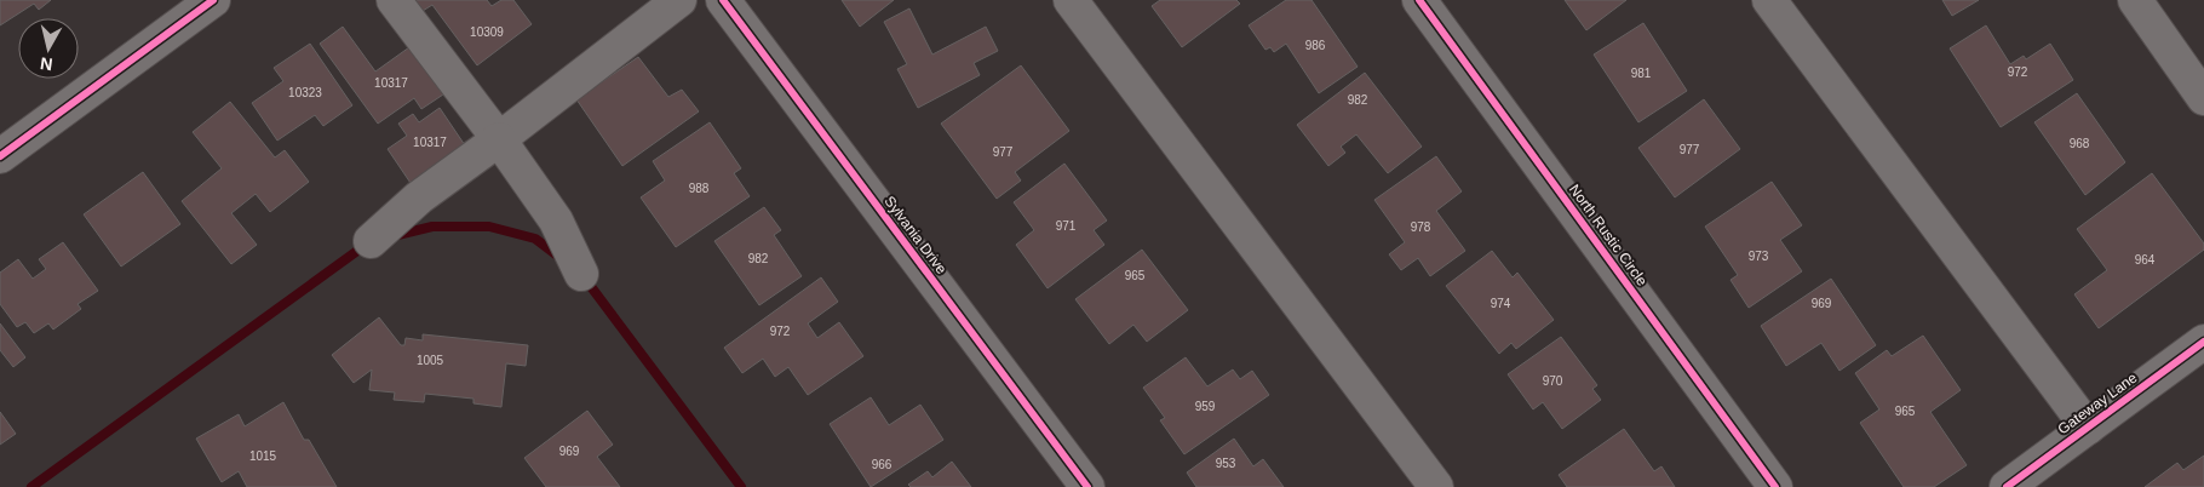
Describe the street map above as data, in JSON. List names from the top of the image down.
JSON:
{
  "streets": {
    "street": ["Sylvania Drive", "North Rustic Circle", "Gateway Lane"]
  },
  "house_numbers": [
    "10309",
    "986",
    "972",
    "981",
    "10317",
    "10323",
    "982",
    "10317",
    "968",
    "977",
    "977",
    "988",
    "971",
    "978",
    "973",
    "982",
    "964",
    "965",
    "974",
    "969",
    "972",
    "1005",
    "970",
    "959",
    "965",
    "969",
    "1015",
    "953",
    "966"
  ],
  "north": "bottom"
}
